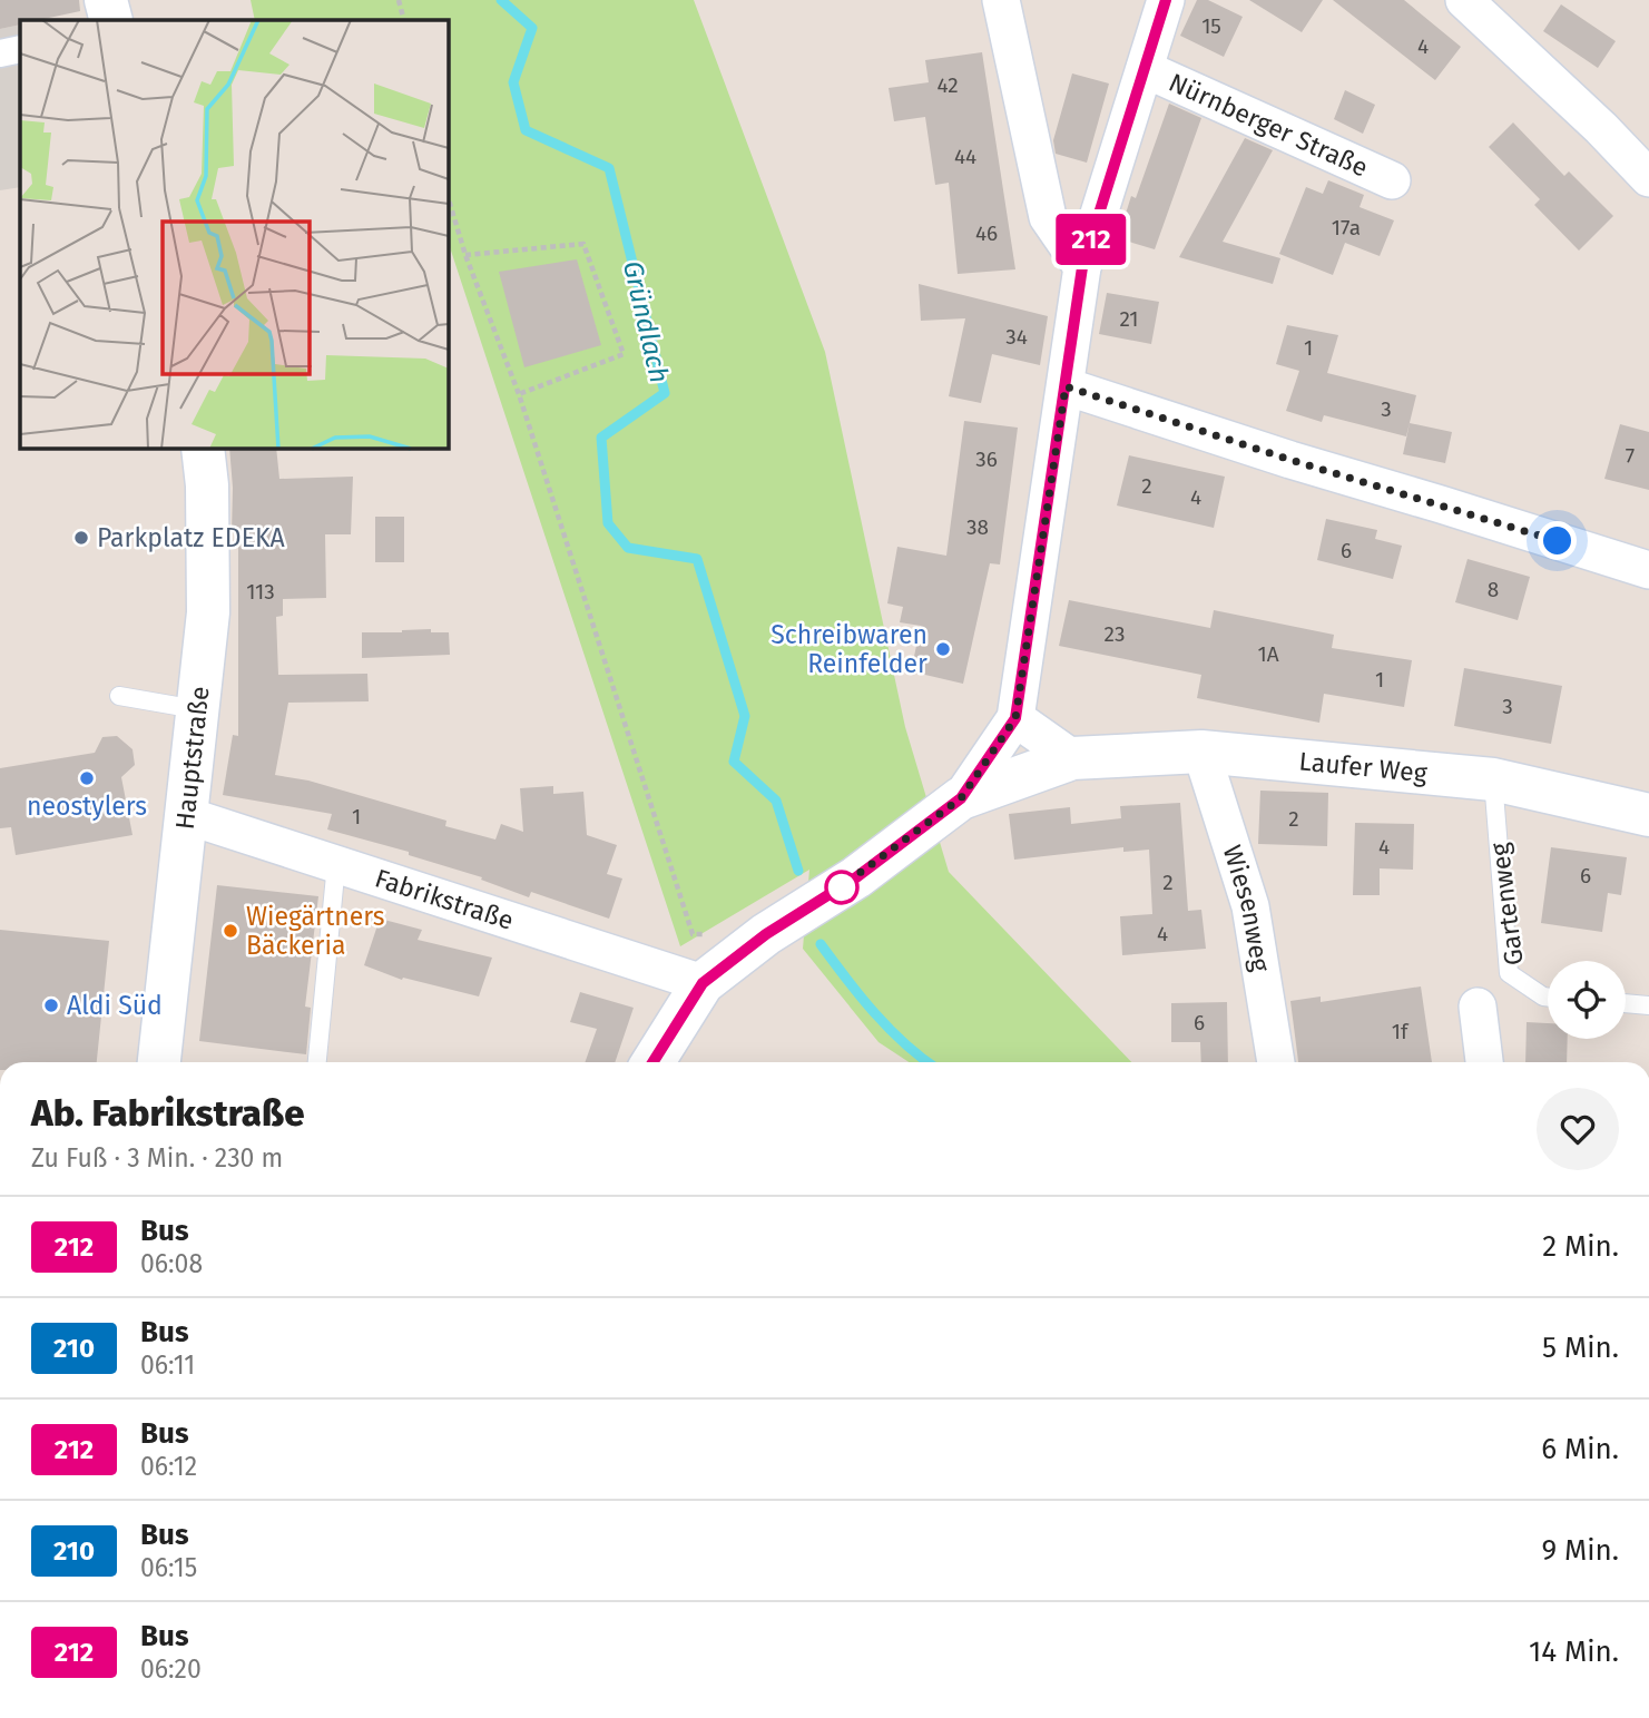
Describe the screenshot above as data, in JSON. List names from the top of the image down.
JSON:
{
  "streets": {
    "street": [
      "Nürnberger Straße",
      "Hauptstraße",
      "Laufer Weg",
      "Fabrikstraße",
      "Wiesenweg"
    ],
    "lane": ["Gartenweg"]
  },
  "crossings": [
    ["Nürnberger Straße", "Laufer Weg"],
    ["Nürnberger Straße", "Fabrikstraße"],
    ["Hauptstraße", "Fabrikstraße"],
    ["Laufer Weg", "Gartenweg"],
    ["Laufer Weg", "Wiesenweg"]
  ],
  "water": ["Gründlach"],
  "places": [
    "Parkplatz EDEKA",
    "Schreibwaren Reinfelder",
    "neostylers",
    "Wiegärtners Bäckeria",
    "Aldi Süd"
  ],
  "lines": ["bus line 212"],
  "house_numbers": [
    "15",
    "4",
    "42",
    "44",
    "17a",
    "46",
    "21",
    "34",
    "1",
    "3",
    "7",
    "36",
    "2",
    "4",
    "38",
    "6",
    "8",
    "113",
    "23",
    "1A",
    "1",
    "3",
    "1",
    "2",
    "4",
    "6",
    "2",
    "4",
    "6",
    "1f"
  ],
  "page": {
    "on_map": "212",
    "heading": ["Ab. Fabrikstraße", "Zu Fuß · 3 Min. · 230 m"],
    "list": [
      {
        "mark": "212",
        "name": "Bus",
        "note": "06:08",
        "value": "2 Min."
      },
      {
        "mark": "210",
        "name": "Bus",
        "note": "06:11",
        "value": "5 Min."
      },
      {
        "mark": "212",
        "name": "Bus",
        "note": "06:12",
        "value": "6 Min."
      },
      {
        "mark": "210",
        "name": "Bus",
        "note": "06:15",
        "value": "9 Min."
      },
      {
        "mark": "212",
        "name": "Bus",
        "note": "06:20",
        "value": "14 Min."
      }
    ]
  }
}
